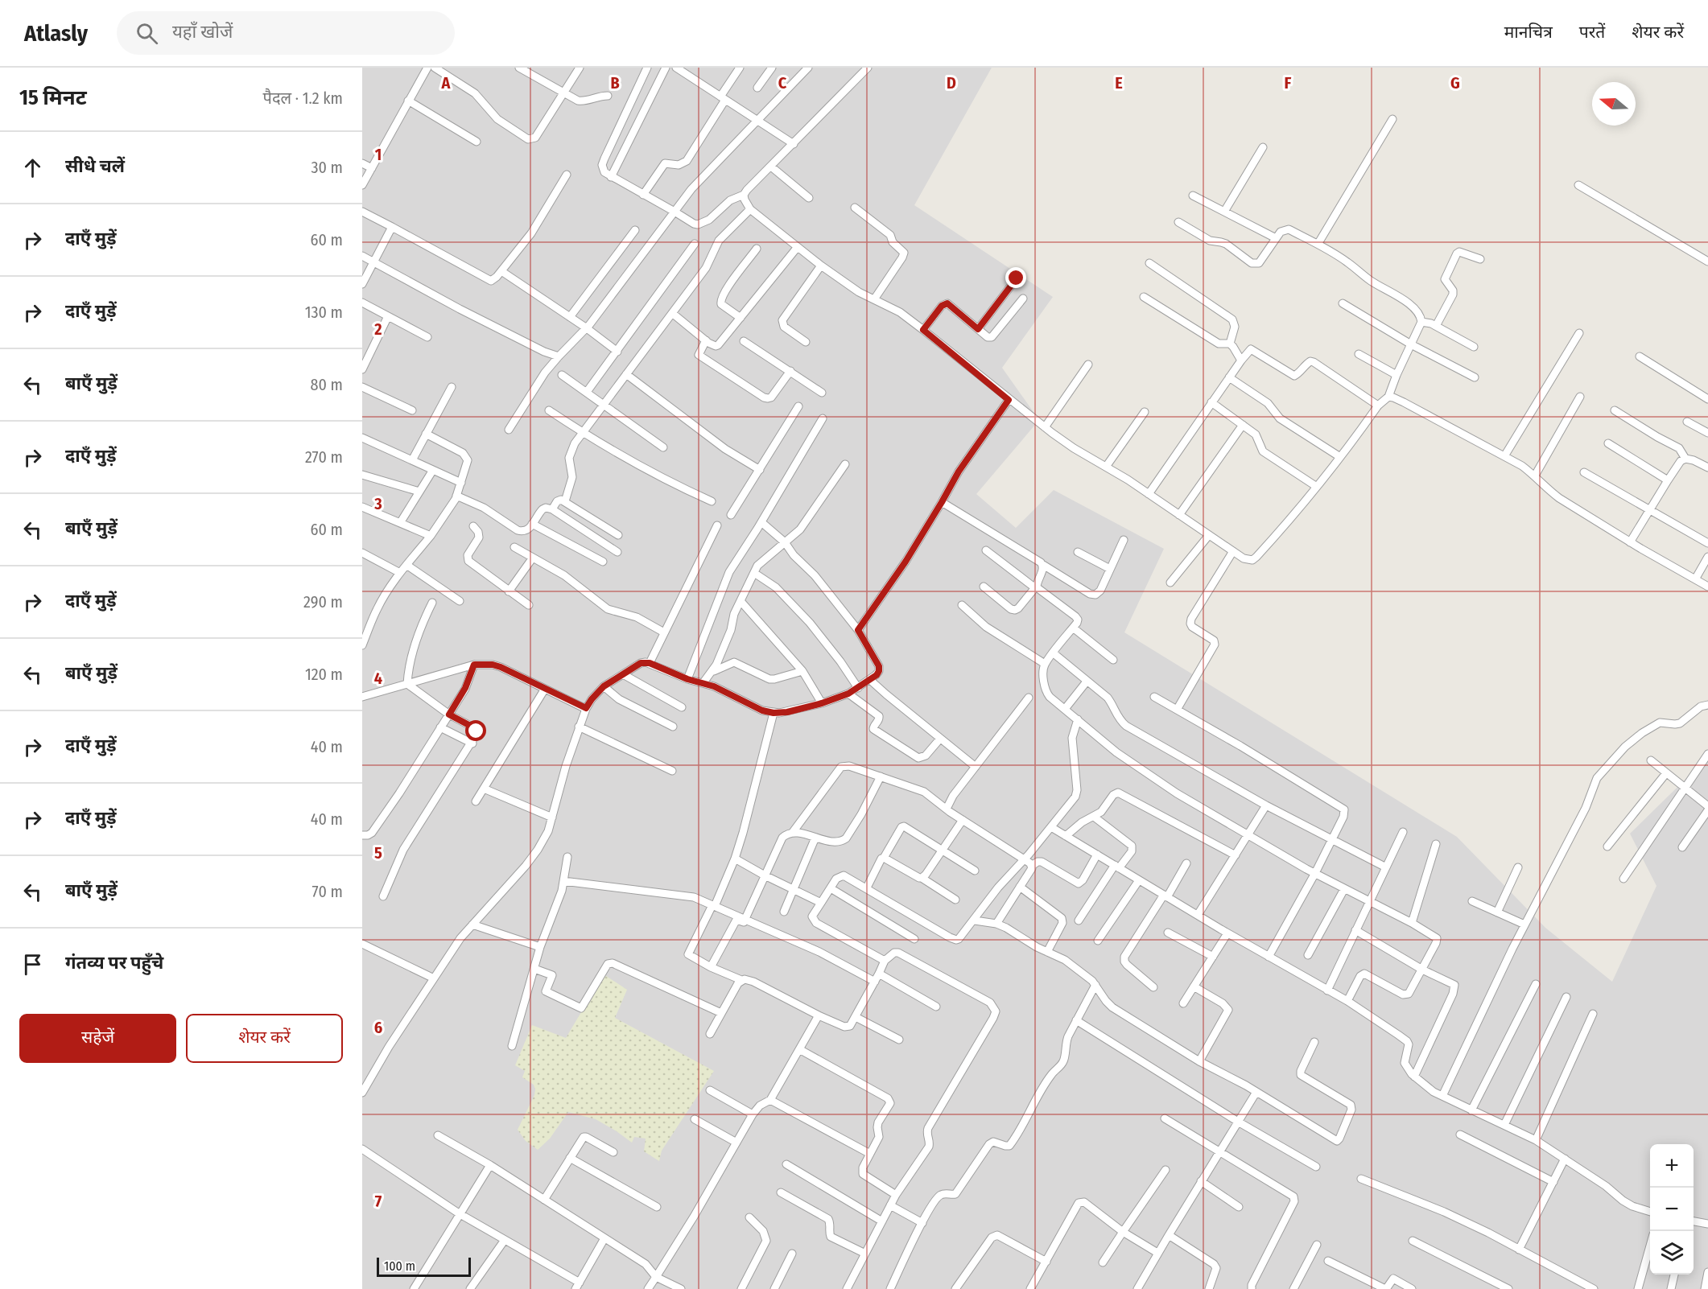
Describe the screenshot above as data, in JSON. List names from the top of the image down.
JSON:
{
  "scale_bar": "100 m",
  "north": "left",
  "page": {
    "header": "Atlasly",
    "search": "यहाँ खोजें",
    "nav": ["मानचित्र", "परतें", "शेयर करें"],
    "heading": ["15 मिनट", "पैदल · 1.2 km"],
    "list": [
      ["सीधे चलें", "30 m"],
      ["दाएँ मुड़ें", "60 m"],
      ["दाएँ मुड़ें", "130 m"],
      ["बाएँ मुड़ें", "80 m"],
      ["दाएँ मुड़ें", "270 m"],
      ["बाएँ मुड़ें", "60 m"],
      ["दाएँ मुड़ें", "290 m"],
      ["बाएँ मुड़ें", "120 m"],
      ["दाएँ मुड़ें", "40 m"],
      ["दाएँ मुड़ें", "40 m"],
      ["बाएँ मुड़ें", "70 m"],
      "गंतव्य पर पहुँचे"
    ],
    "buttons": ["सहेजें", "शेयर करें"],
    "map_buttons": ["+", "−"],
    "scale": "100 m"
  },
  "grid": {
    "columns": [
      "A",
      "B",
      "C",
      "D",
      "E",
      "F",
      "G"
    ],
    "rows": [
      "1",
      "2",
      "3",
      "4",
      "5",
      "6",
      "7"
    ]
  }
}
